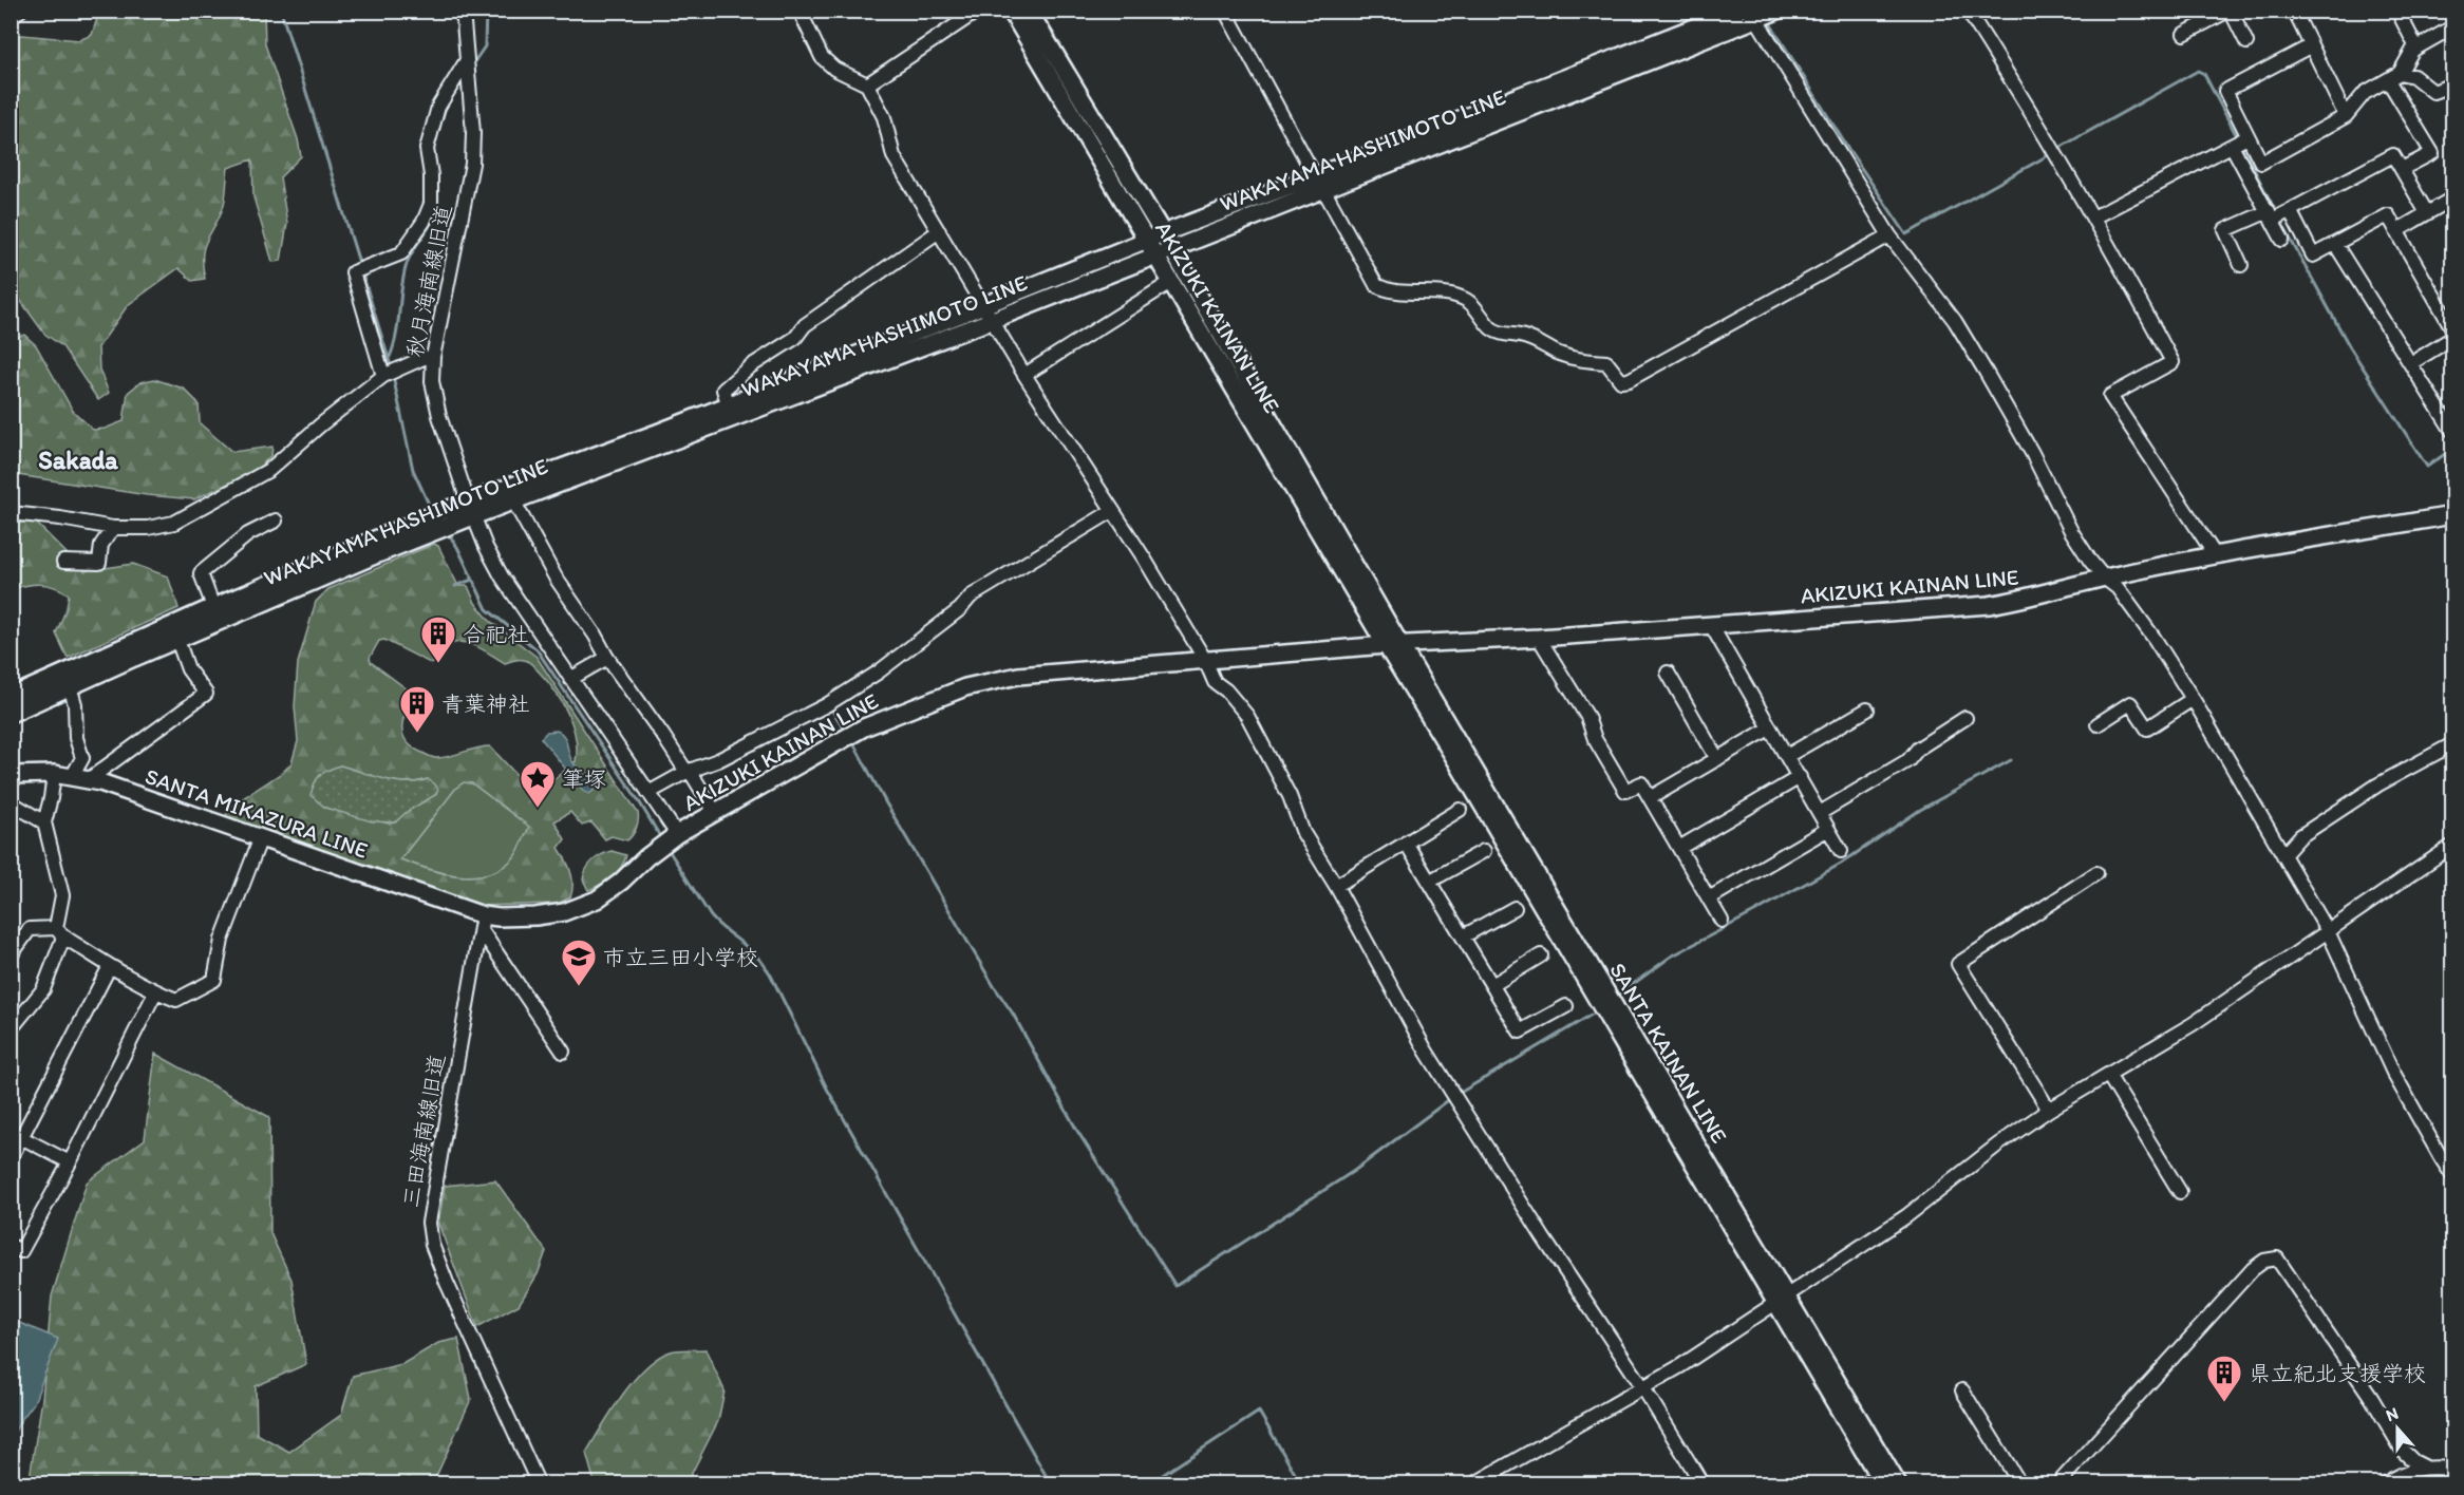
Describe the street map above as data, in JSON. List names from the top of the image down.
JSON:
{
  "streets": {
    "main road": [
      "WAKAYAMA HASHIMOTO LINE",
      "AKIZUKI KAINAN LINE",
      "SANTA MIKAZURA LINE",
      "SANTA KAINAN LINE"
    ],
    "street": ["秋月海南線旧道", "三田海南線旧道"]
  },
  "crossings": [
    ["WAKAYAMA HASHIMOTO LINE", "秋月海南線旧道"],
    ["WAKAYAMA HASHIMOTO LINE", "AKIZUKI KAINAN LINE"],
    ["秋月海南線旧道", "AKIZUKI KAINAN LINE"],
    ["AKIZUKI KAINAN LINE", "SANTA MIKAZURA LINE"],
    ["AKIZUKI KAINAN LINE", "SANTA KAINAN LINE"],
    ["AKIZUKI KAINAN LINE", "三田海南線旧道"],
    ["SANTA MIKAZURA LINE", "三田海南線旧道"]
  ],
  "districts": ["Sakada"],
  "places": {
    "building": ["合祀社", "青葉神社", "県立紀北支援学校"],
    "place": ["筆塚"],
    "school or university": ["市立三田小学校"]
  },
  "north": "top"
}
